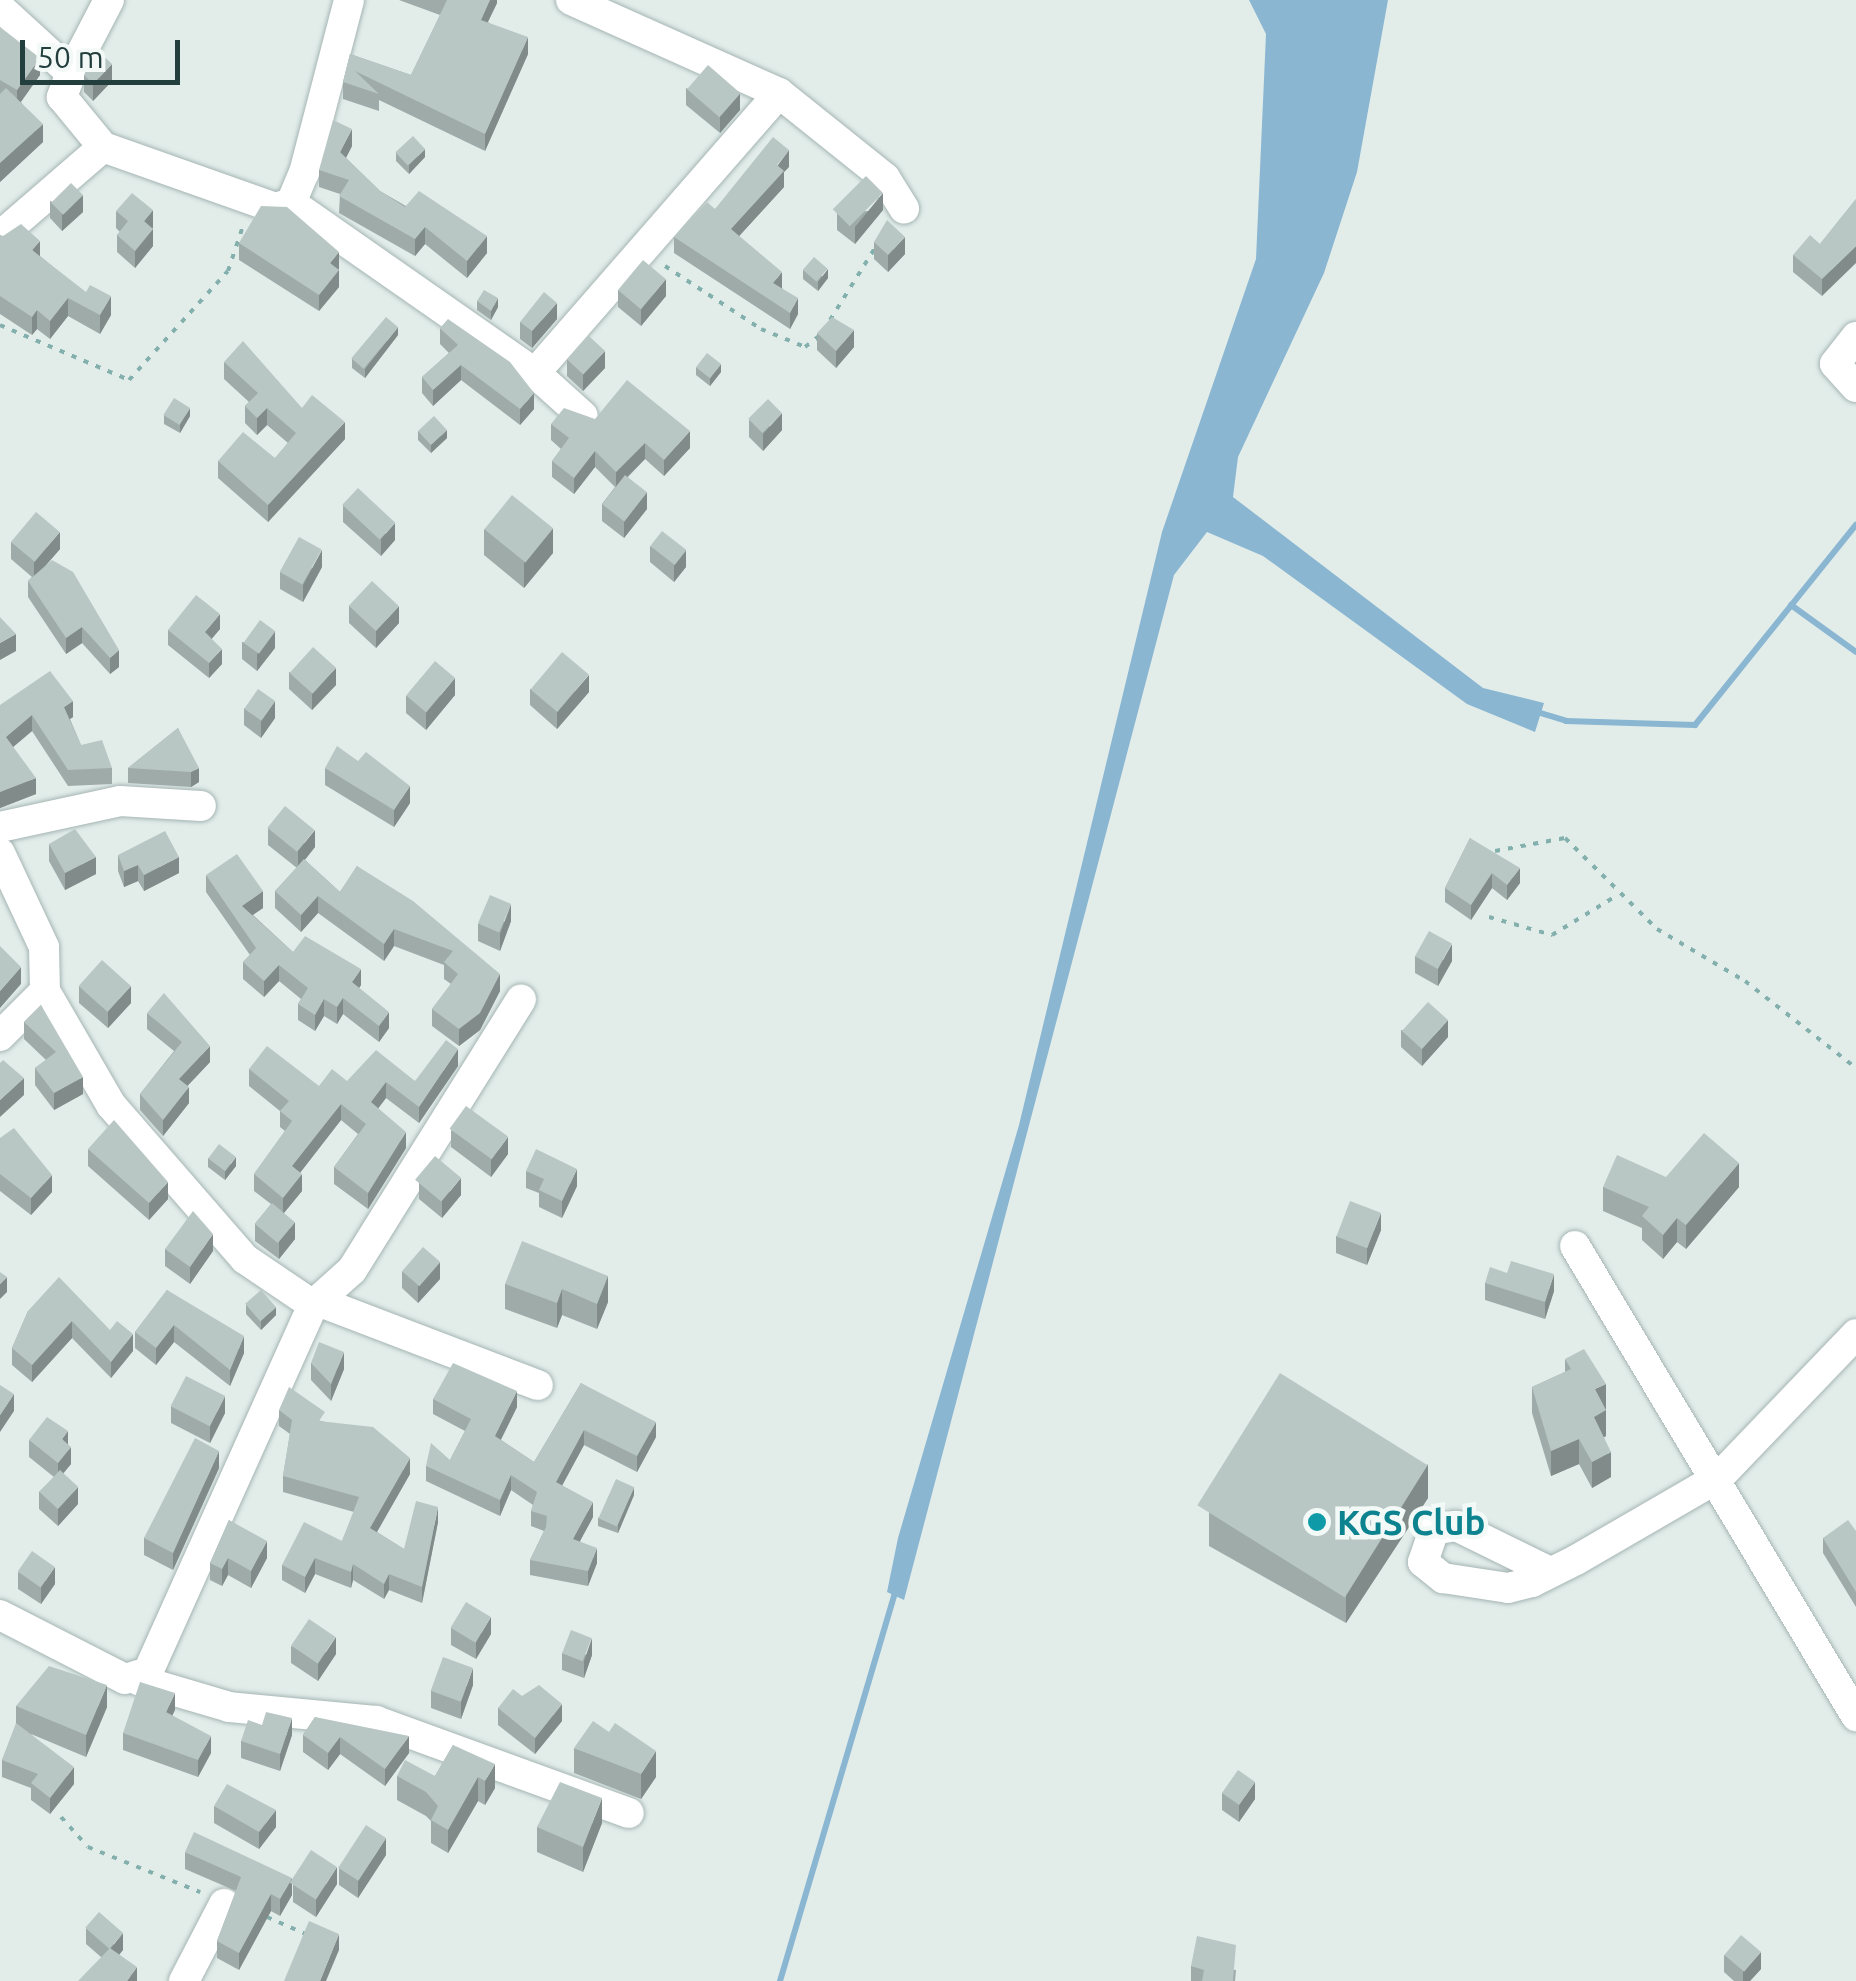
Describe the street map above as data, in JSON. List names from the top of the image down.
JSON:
{
  "places": ["KGS Club"],
  "scale_bar": "50 m"
}
